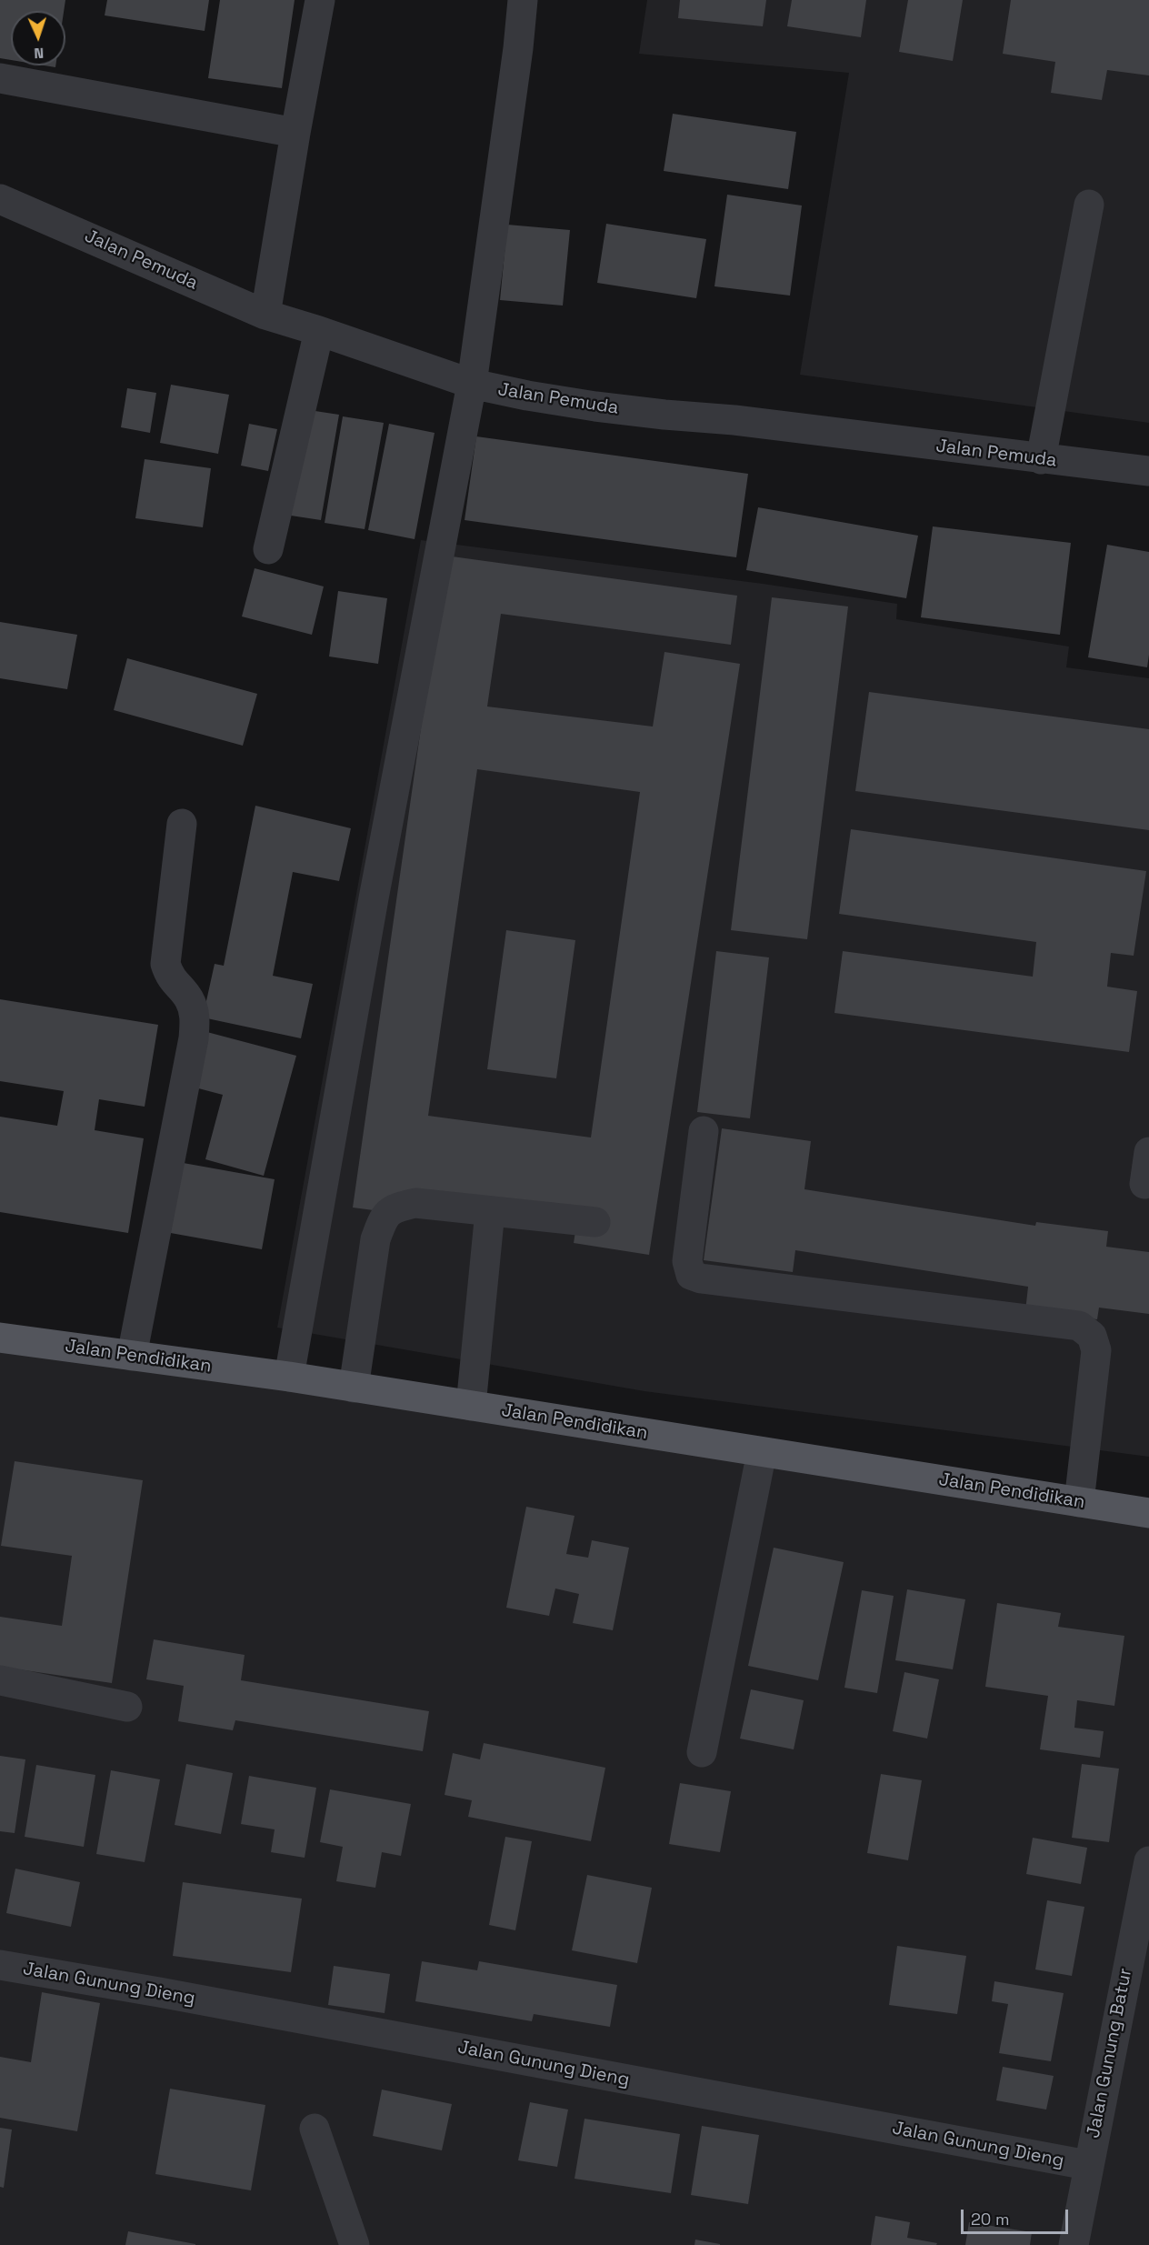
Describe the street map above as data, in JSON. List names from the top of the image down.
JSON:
{
  "streets": {
    "main road": ["Jalan Pendidikan"],
    "street": ["Jalan Pemuda", "Jalan Gunung Dieng", "Jalan Gunung Batur"]
  },
  "crossings": [
    ["Jalan Gunung Dieng", "Jalan Gunung Batur"]
  ],
  "scale_bar": "20 m",
  "north": "bottom"
}
